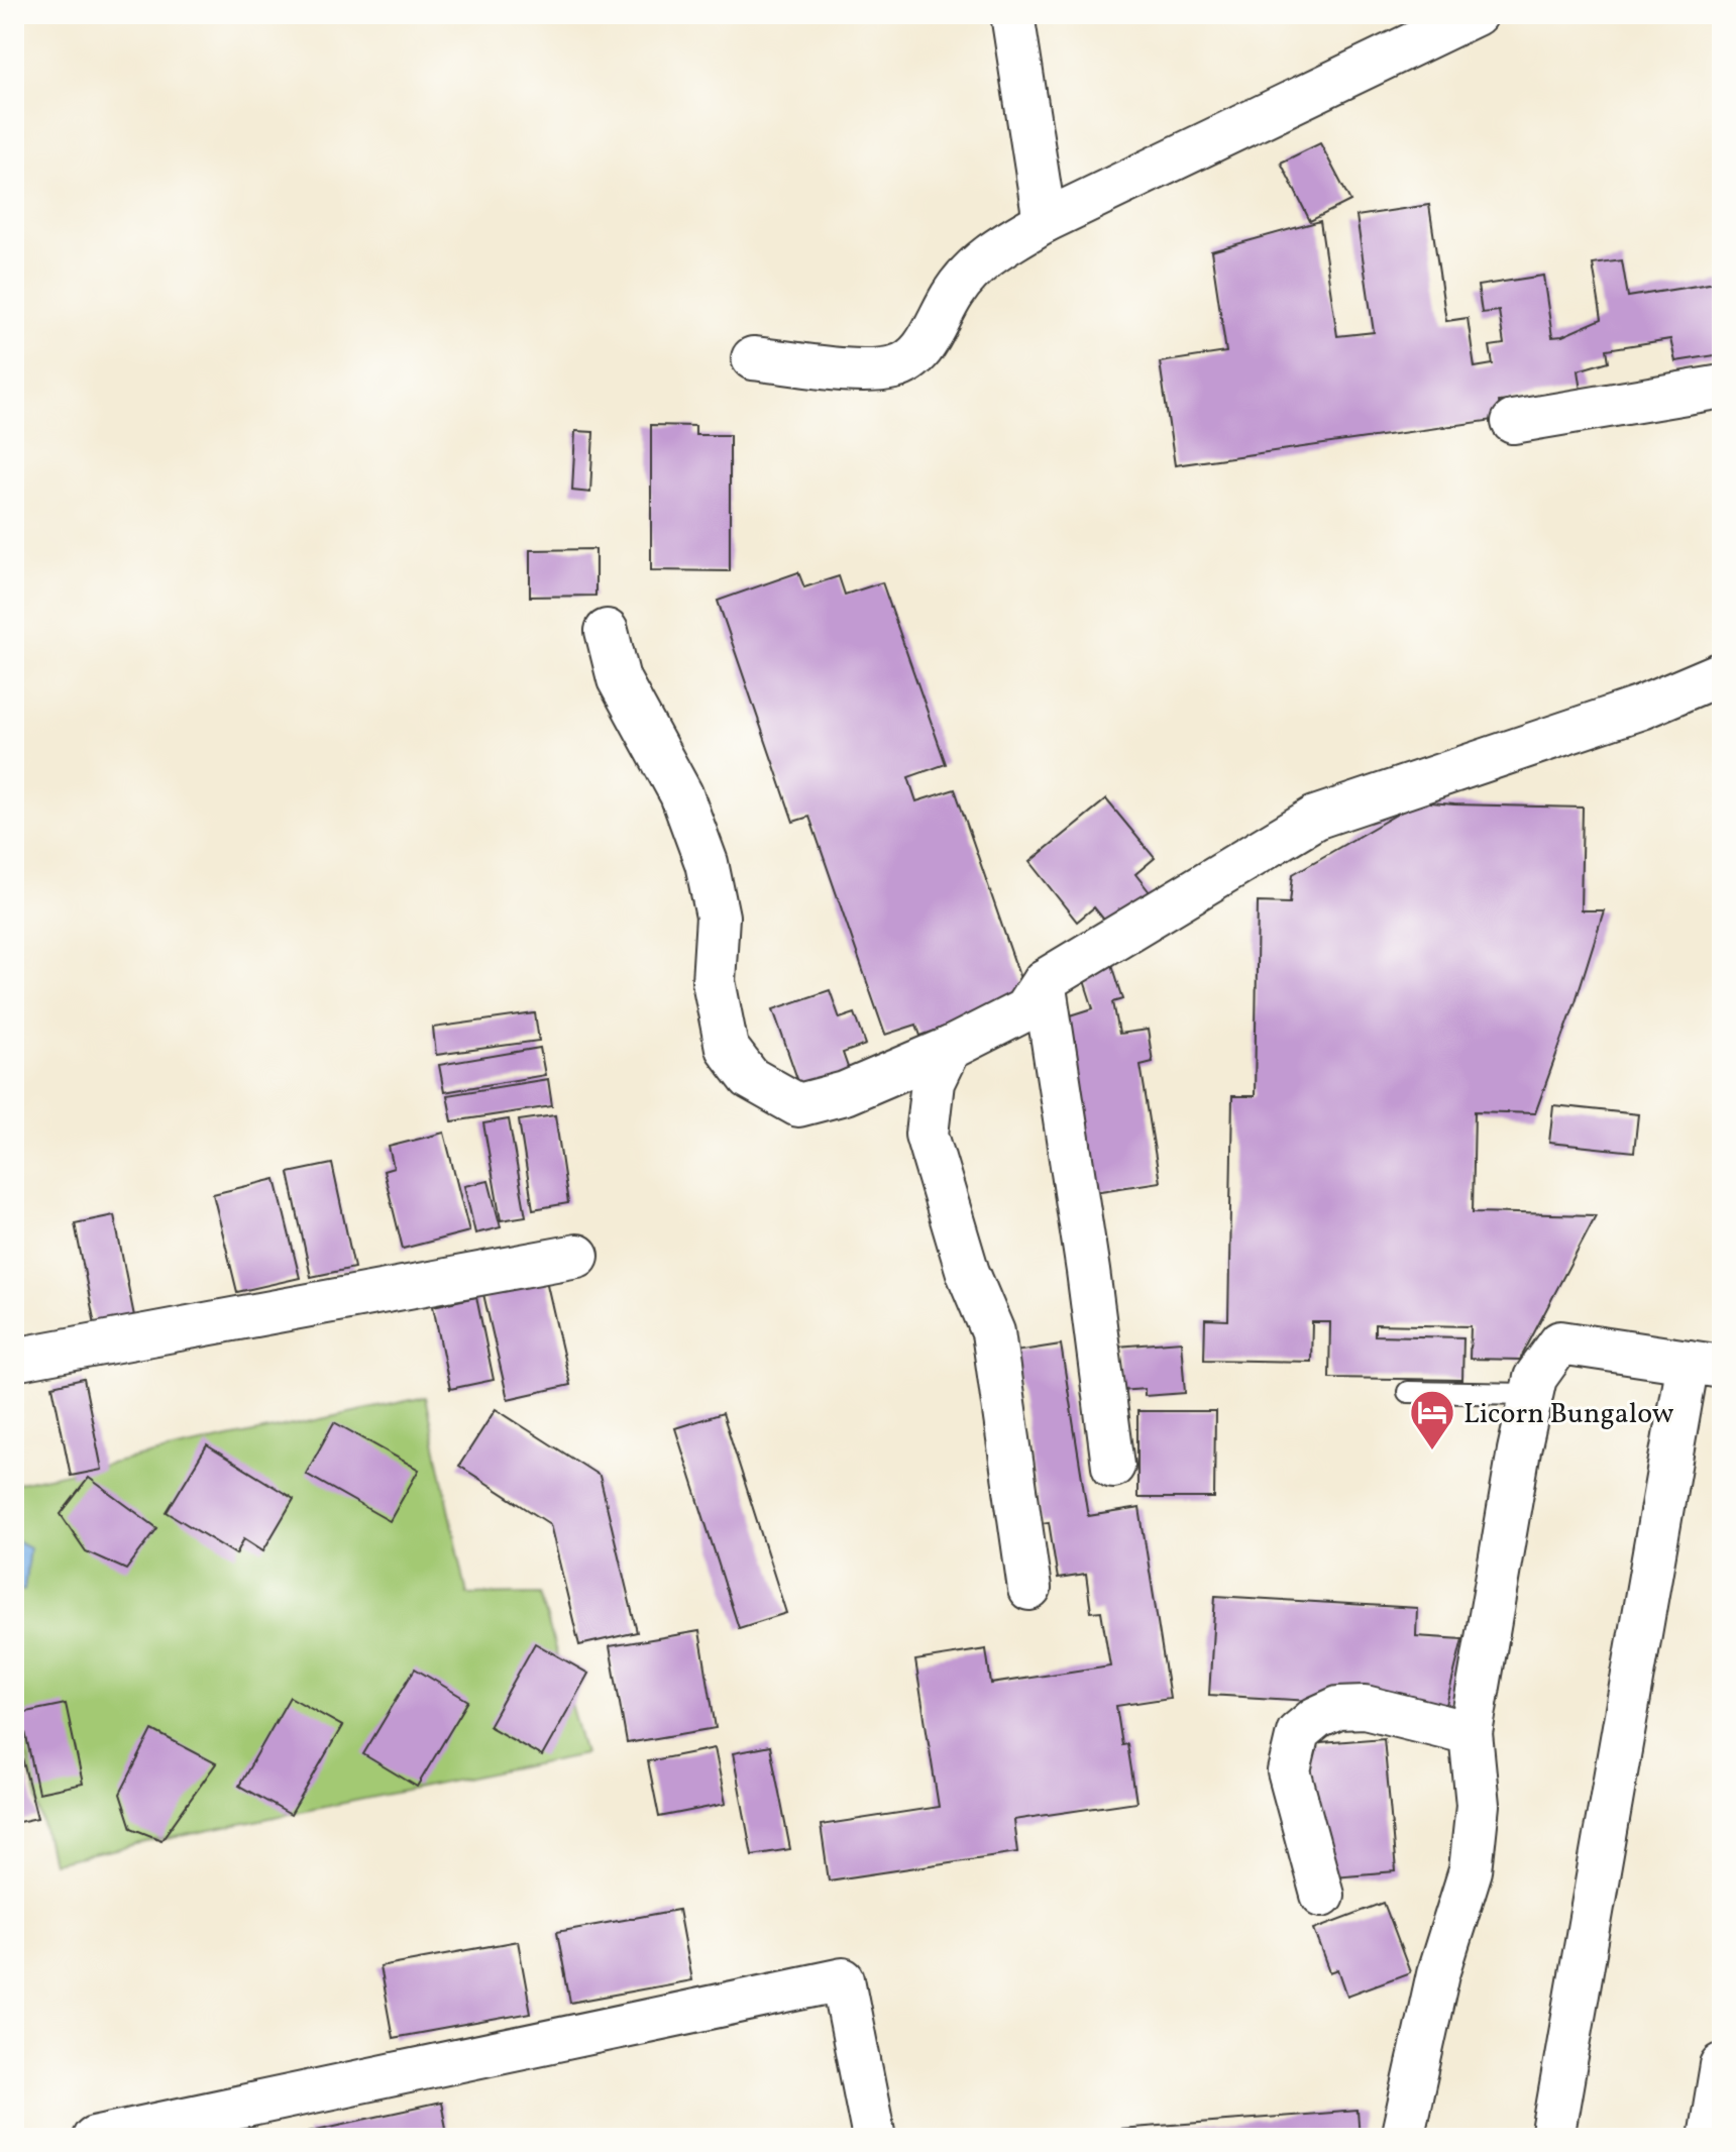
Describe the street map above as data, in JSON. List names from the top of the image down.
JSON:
{
  "places": {
    "hotel": ["Licorn Bungalow"]
  }
}
